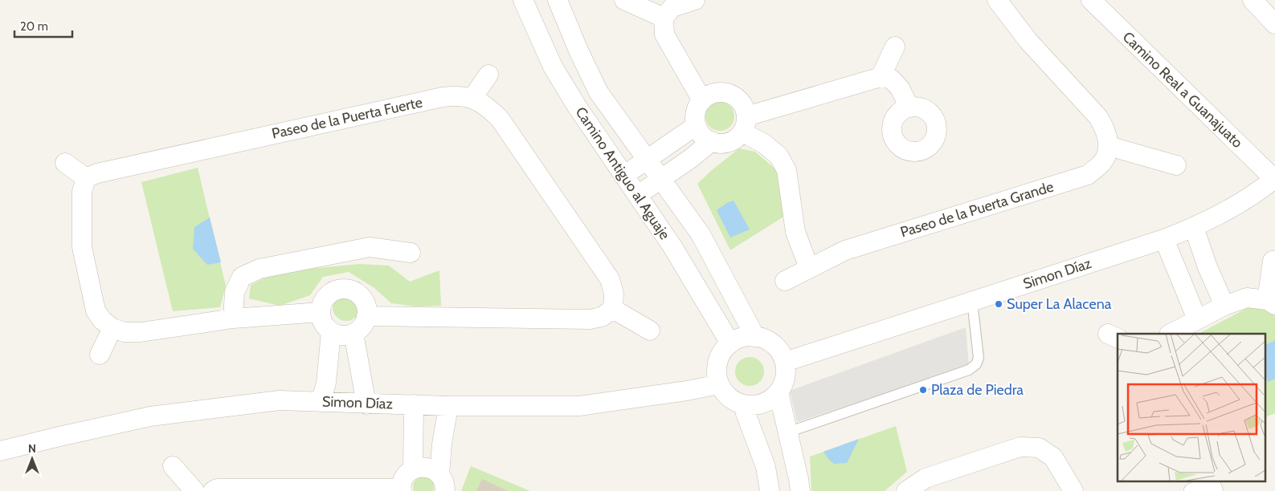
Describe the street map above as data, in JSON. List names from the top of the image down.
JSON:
{
  "streets": {
    "street": [
      "Camino Real a Guanajuato",
      "Paseo de la Puerta Fuerte",
      "Camino Antiguo al Aguaje",
      "Paseo de la Puerta Grande",
      "Simon Díaz"
    ]
  },
  "crossings": [
    ["Camino Real a Guanajuato", "Simon Díaz"],
    ["Camino Antiguo al Aguaje", "Simon Díaz"]
  ],
  "places": ["Super La Alacena", "Plaza de Piedra"],
  "scale_bar": "20 m",
  "north": "top"
}
